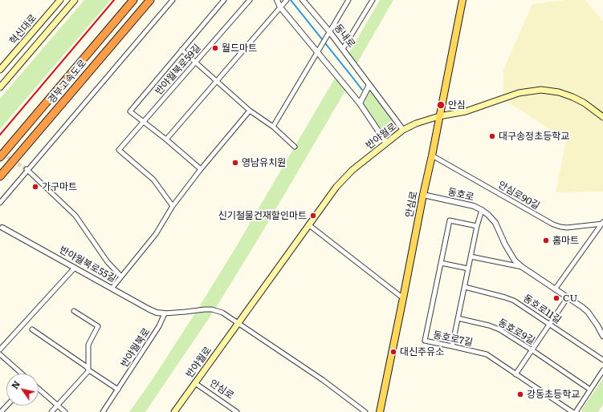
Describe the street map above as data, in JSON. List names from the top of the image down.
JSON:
{
  "streets": {
    "highway": ["경부고속도로"],
    "main road": ["혁신대로", "반야월로", "안심로"],
    "street": [
      "동내로",
      "반야월북로59길",
      "동호로",
      "안심로90길",
      "반야월북로55길",
      "동호로11길",
      "동호로9길",
      "동호로7길",
      "반야월북로"
    ]
  },
  "crossings": [
    ["동내로", "반야월로"],
    ["반야월로", "안심로"],
    ["동호로", "안심로"],
    ["안심로90길", "안심로"],
    ["반야월북로55길", "반야월북로"]
  ],
  "places": [
    "월드마트",
    "안심",
    "대구송정초등학교",
    "영남유치원",
    "가구마트",
    "신기철물건재할인마트",
    "홈마트",
    "CU",
    "대신주유소",
    "강동초등학교"
  ],
  "north": "top left"
}
